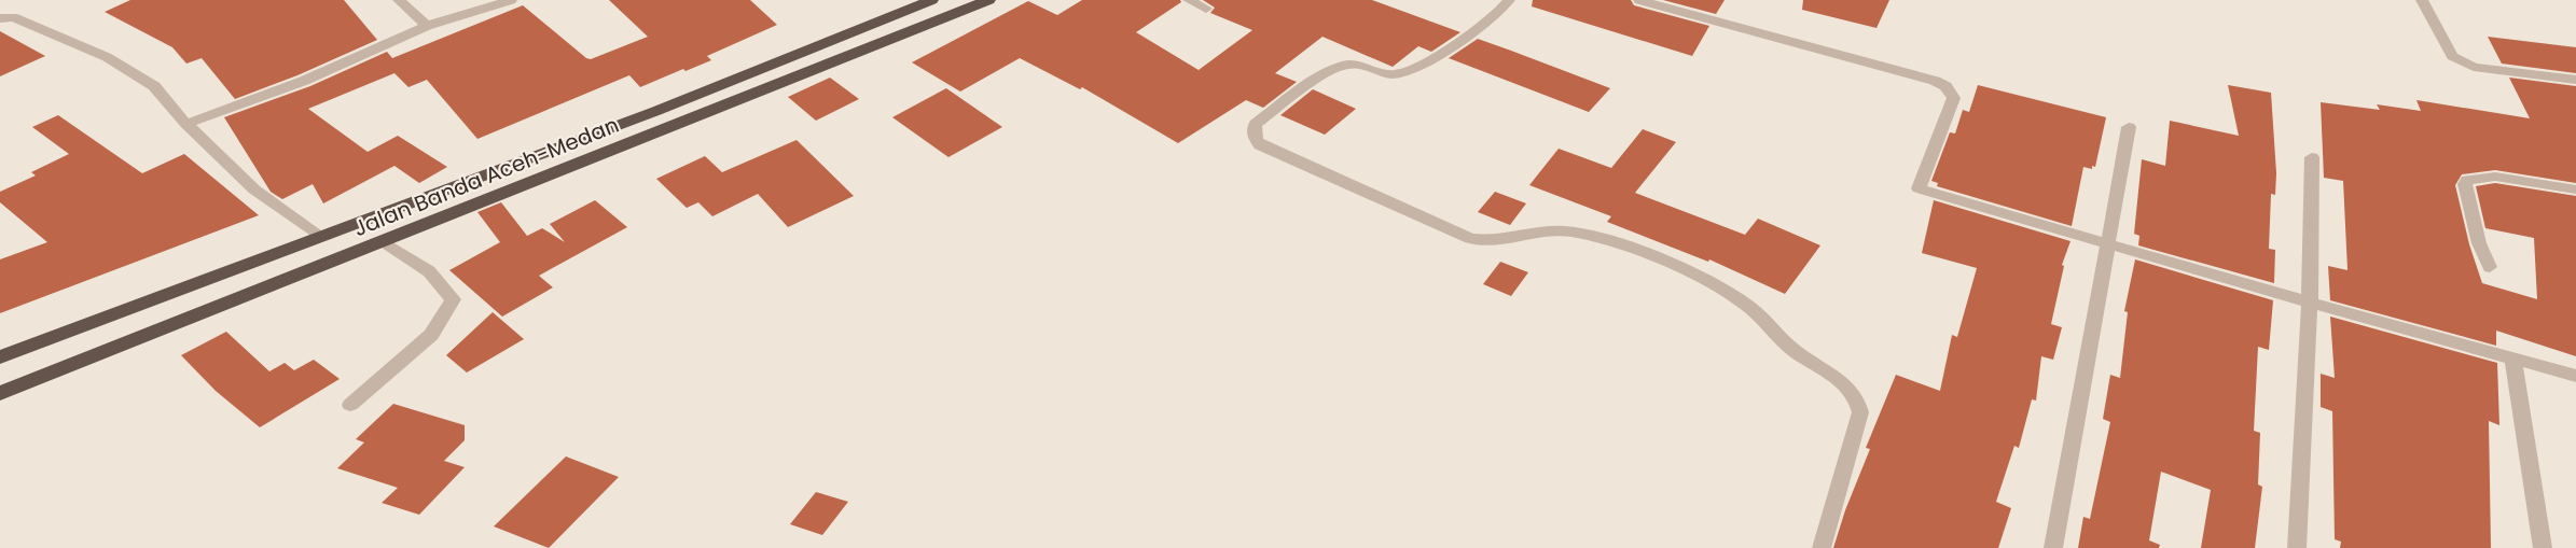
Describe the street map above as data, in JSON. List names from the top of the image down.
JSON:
{
  "streets": {
    "highway": ["Jalan Banda Aceh-Medan"]
  }
}
